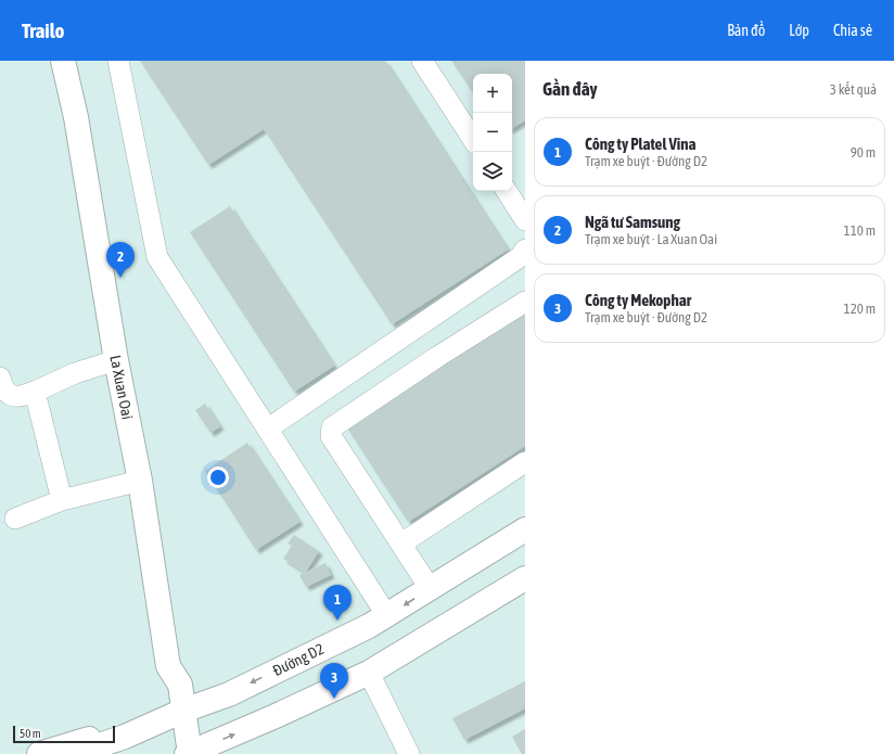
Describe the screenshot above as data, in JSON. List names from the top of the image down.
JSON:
{
  "streets": {
    "main road": ["La Xuan Oai", "Đường D2"]
  },
  "crossings": [
    ["La Xuan Oai", "Đường D2"]
  ],
  "scale_bar": "50 m",
  "page": {
    "header": "Trailo",
    "nav": ["Bản đồ", "Lớp", "Chia sẻ"],
    "heading": ["Gần đây", "3 kết quả"],
    "map_buttons": ["+", "−"],
    "list": [
      {
        "mark": "1",
        "name": "Công ty Platel Vina",
        "note": "Trạm xe buýt · Đường D2",
        "value": "90 m"
      },
      {
        "mark": "2",
        "name": "Ngã tư Samsung",
        "note": "Trạm xe buýt · La Xuan Oai",
        "value": "110 m"
      },
      {
        "mark": "3",
        "name": "Công ty Mekophar",
        "note": "Trạm xe buýt · Đường D2",
        "value": "120 m"
      }
    ],
    "pins": ["2", "1", "3"],
    "scale": "50 m"
  }
}
